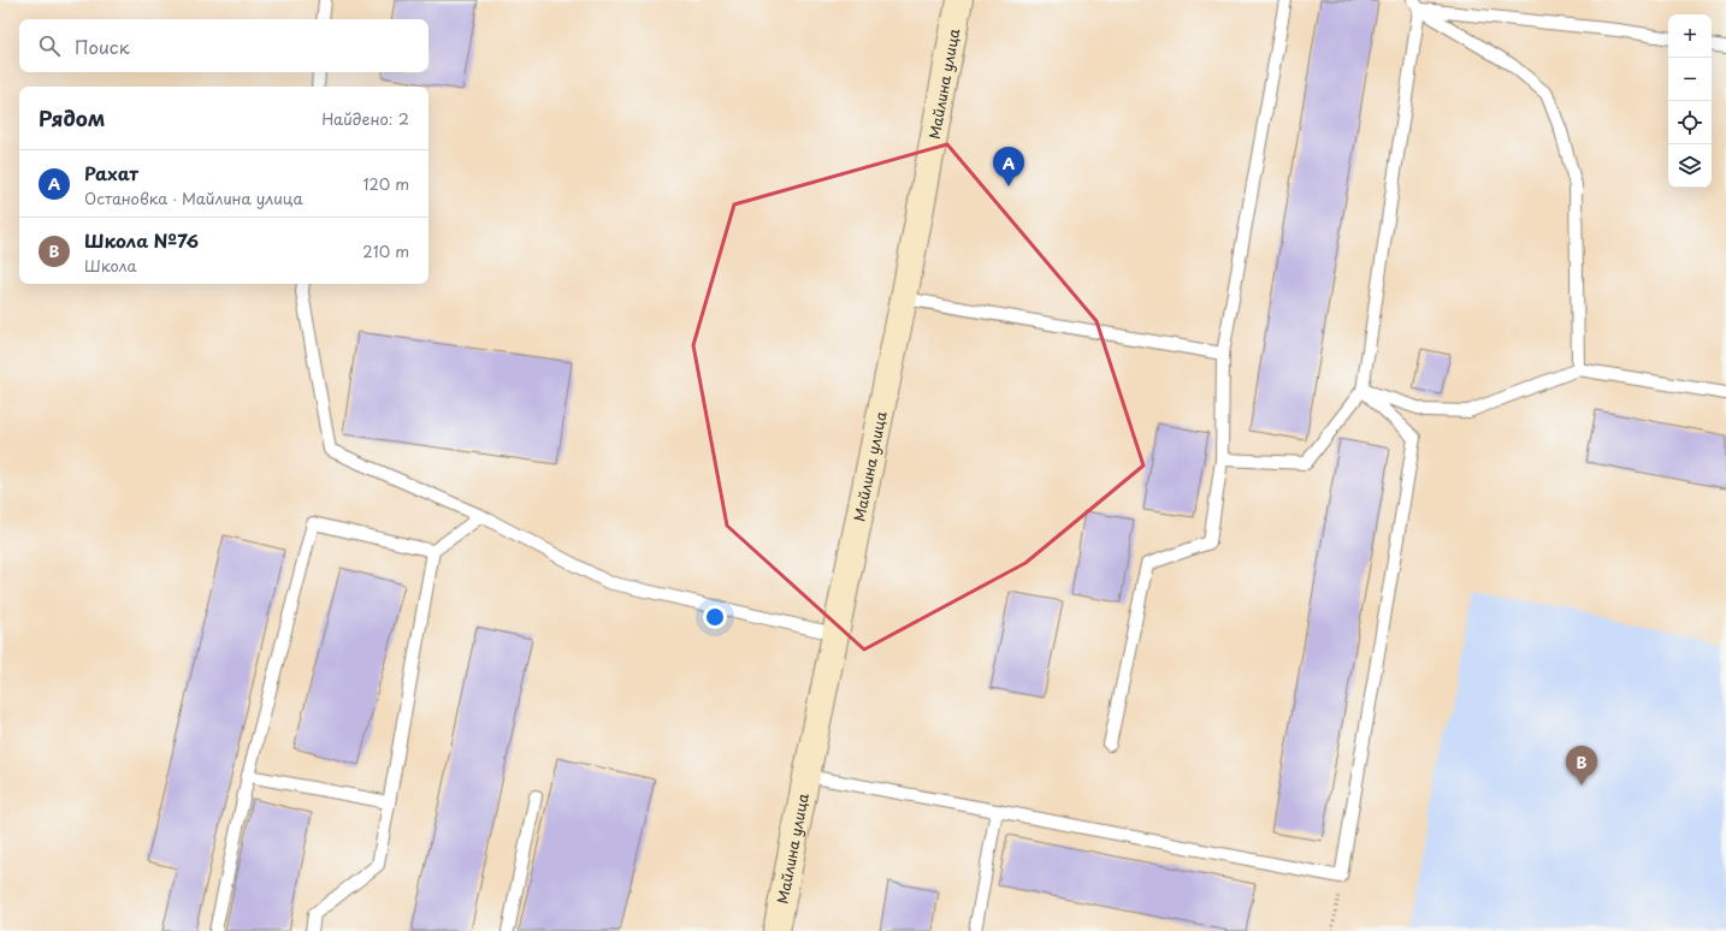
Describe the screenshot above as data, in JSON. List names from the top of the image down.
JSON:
{
  "streets": {
    "main road": ["Майлина улица"]
  },
  "page": {
    "map_buttons": ["+", "−"],
    "search": "Поиск",
    "heading": ["Рядом", "Найдено: 2"],
    "pins": ["A", "B"],
    "list": [
      {
        "mark": "A",
        "name": "Рахат",
        "note": "Остановка · Майлина улица",
        "value": "120 m"
      },
      {
        "mark": "B",
        "name": "Школа №76",
        "note": "Школа",
        "value": "210 m"
      }
    ]
  }
}
